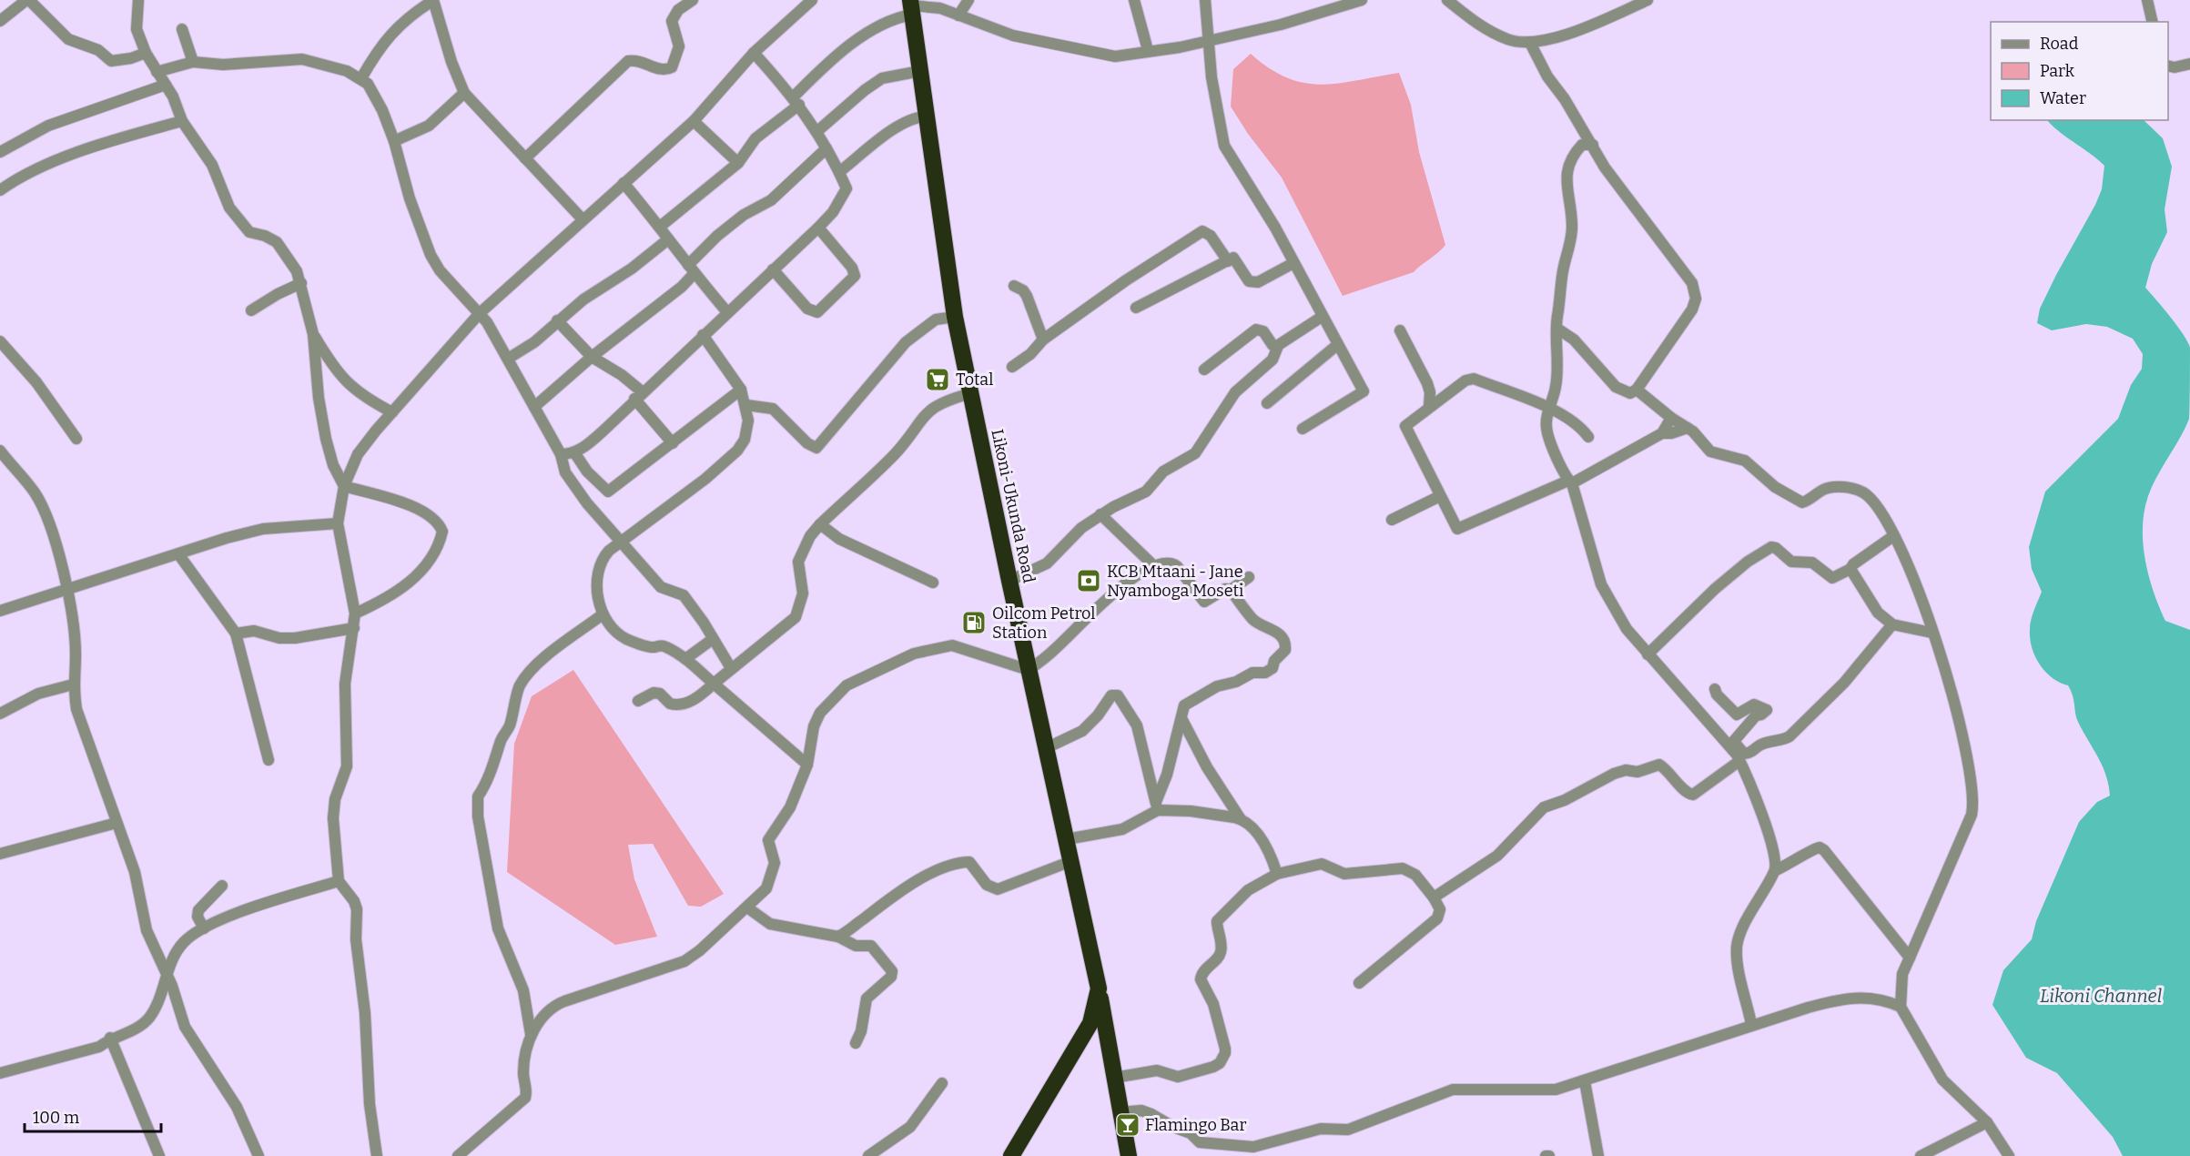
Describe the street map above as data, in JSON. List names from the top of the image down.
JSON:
{
  "streets": {
    "highway": ["Likoni-Ukunda Road"]
  },
  "water": ["Likoni Channel"],
  "places": {
    "supermarket": ["Total"],
    "bank": ["KCB Mtaani - Jane Nyamboga Moseti"],
    "fuel station": ["Oilcom Petrol Station"],
    "bar": ["Flamingo Bar"]
  },
  "legend": ["Road", "Park", "Water"],
  "scale_bar": "100 m"
}
